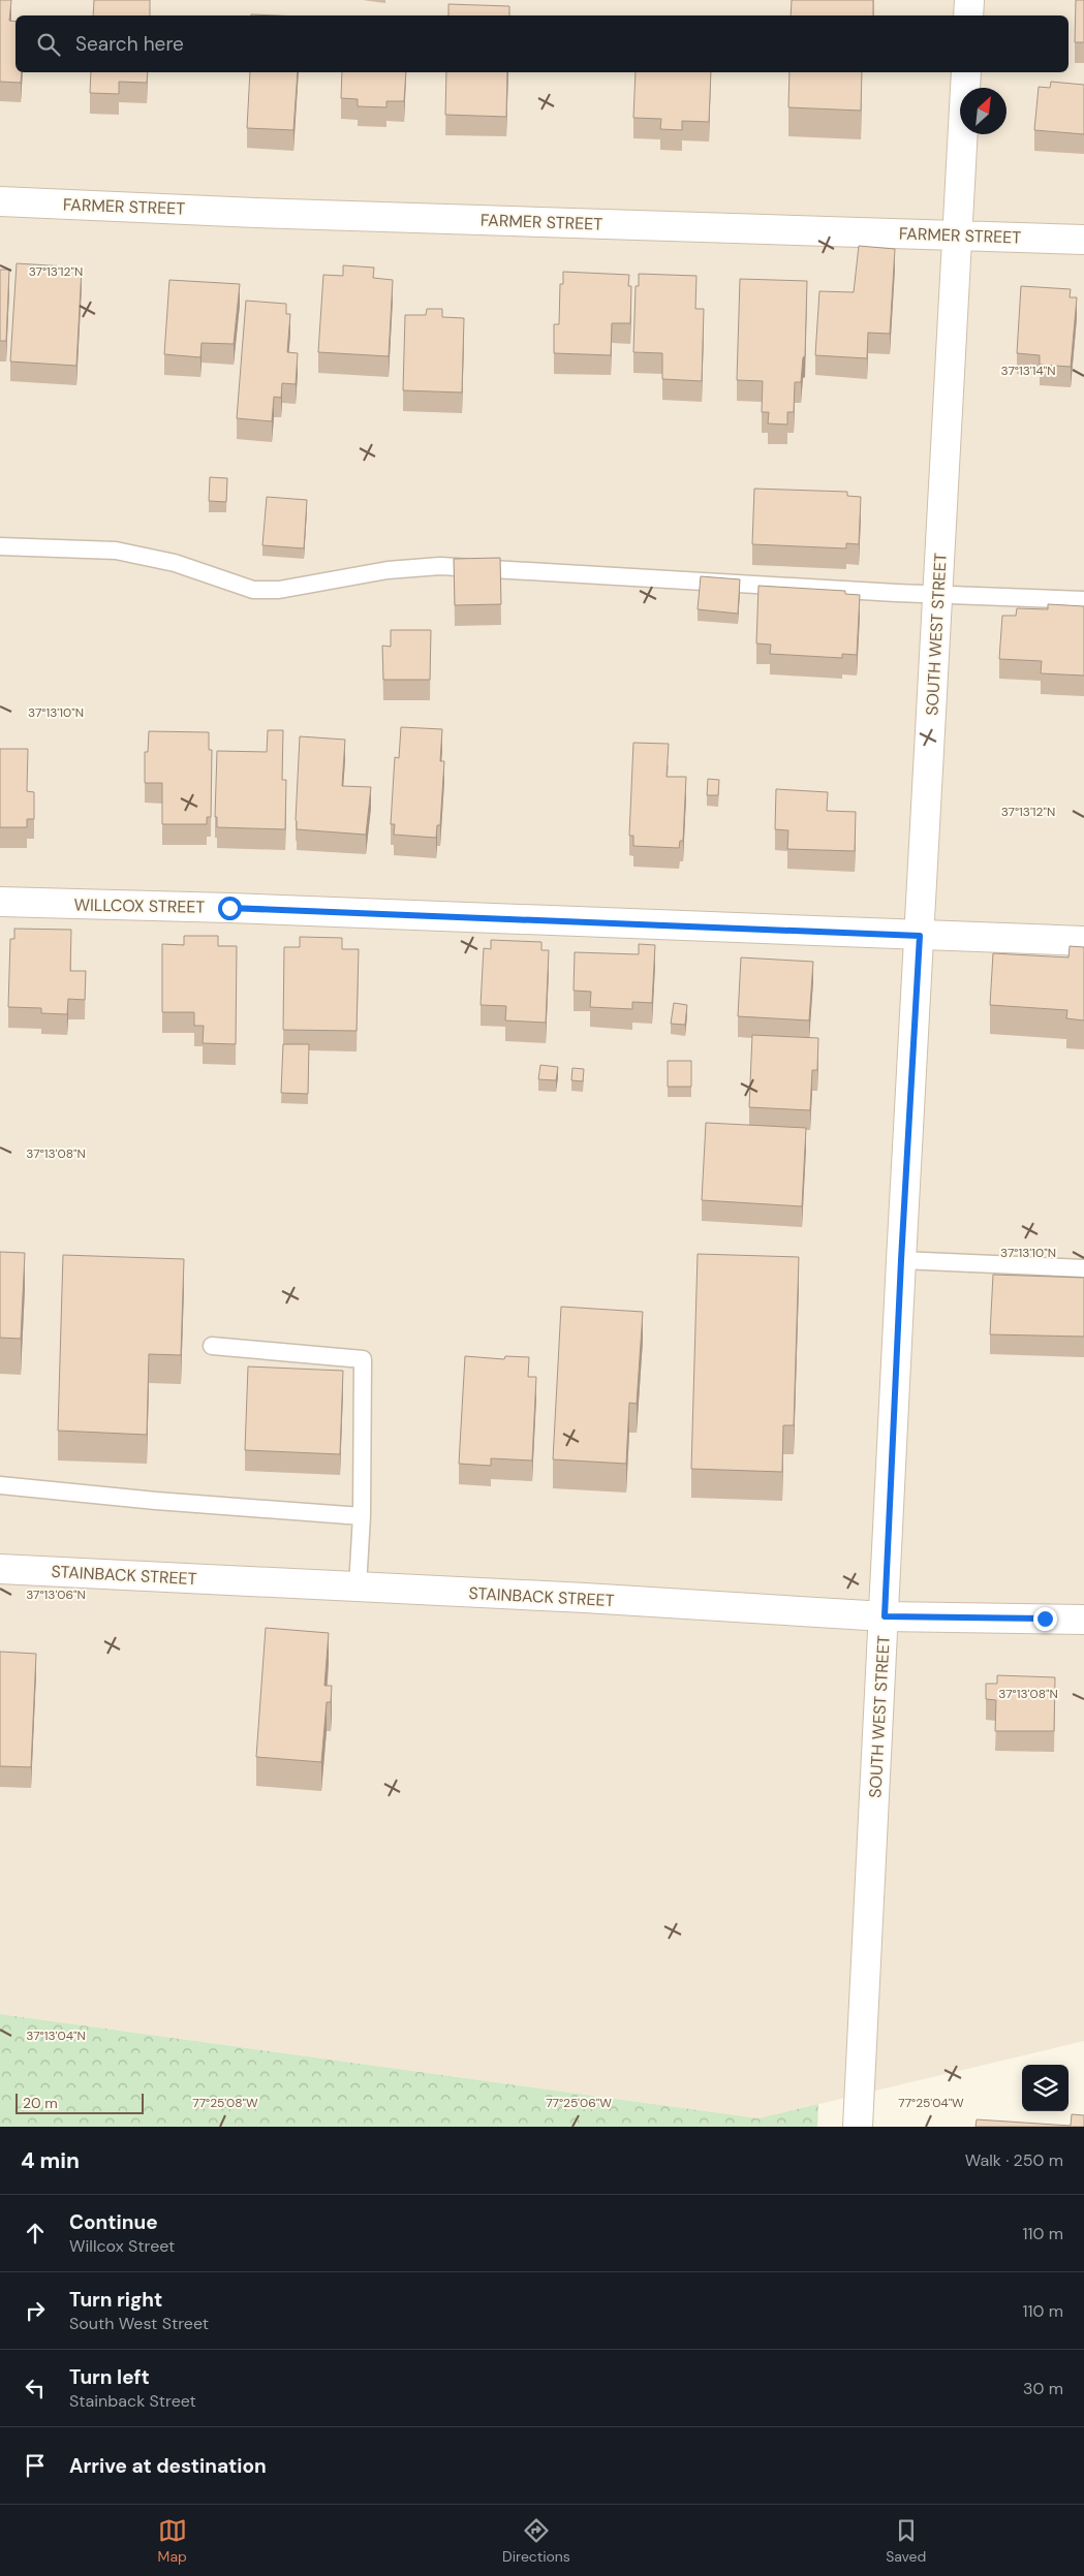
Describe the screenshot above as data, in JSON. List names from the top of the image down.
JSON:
{
  "streets": {
    "street": [
      "FARMER STREET",
      "SOUTH WEST STREET",
      "WILLCOX STREET",
      "STAINBACK STREET"
    ]
  },
  "crossings": [
    ["FARMER STREET", "SOUTH WEST STREET"],
    ["SOUTH WEST STREET", "WILLCOX STREET"],
    ["SOUTH WEST STREET", "STAINBACK STREET"]
  ],
  "scale_bar": "20 m",
  "north": "top right",
  "page": {
    "search": "Search here",
    "scale": "20 m",
    "heading": ["4 min", "Walk · 250 m"],
    "list": [
      ["Continue", "Willcox Street", "110 m"],
      ["Turn right", "South West Street", "110 m"],
      ["Turn left", "Stainback Street", "30 m"],
      "Arrive at destination"
    ],
    "nav": ["Map", "Directions", "Saved"]
  },
  "coordinates": [
    "37°13'12\"N",
    "37°13'14\"N",
    "37°13'10\"N",
    "37°13'08\"N",
    "37°13'06\"N",
    "37°13'04\"N",
    "77°25'08\"W",
    "77°25'06\"W",
    "77°25'04\"W"
  ]
}
